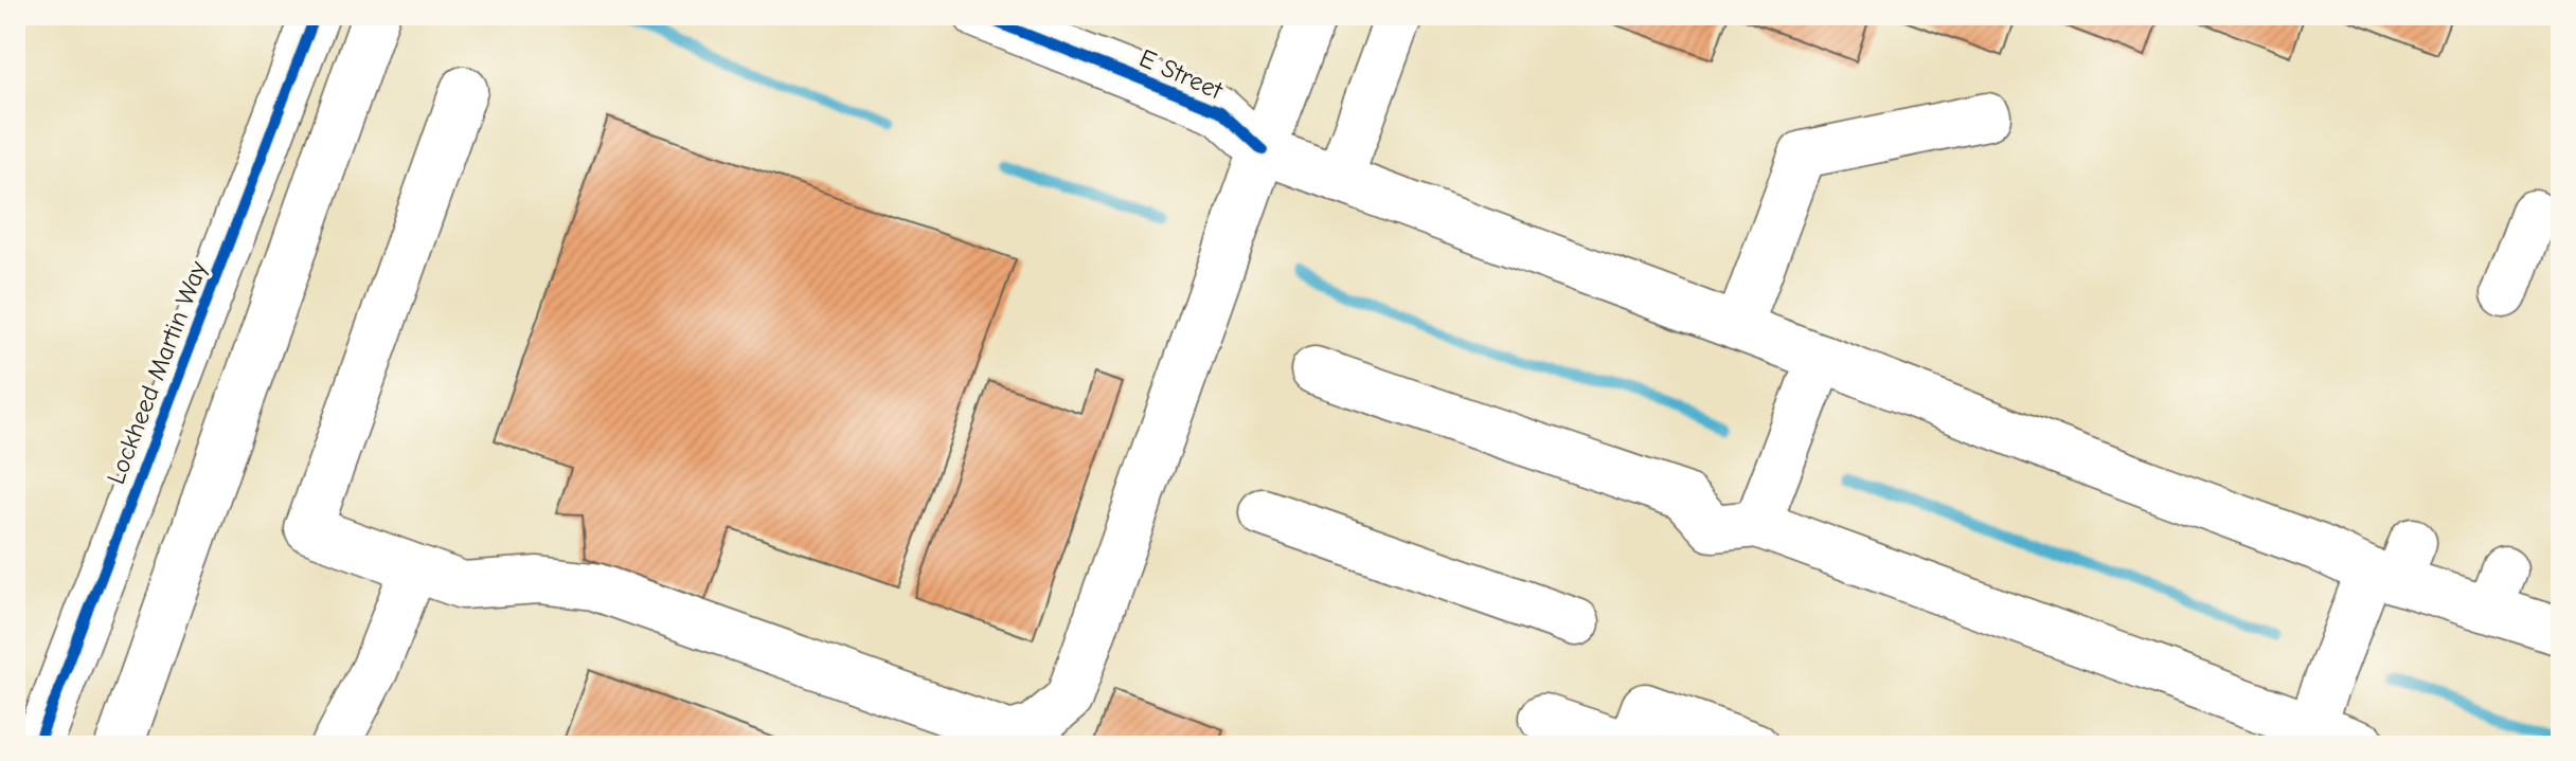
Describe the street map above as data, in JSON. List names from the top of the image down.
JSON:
{
  "streets": {
    "street": ["E Street", "Lockheed Martin Way"]
  }
}
